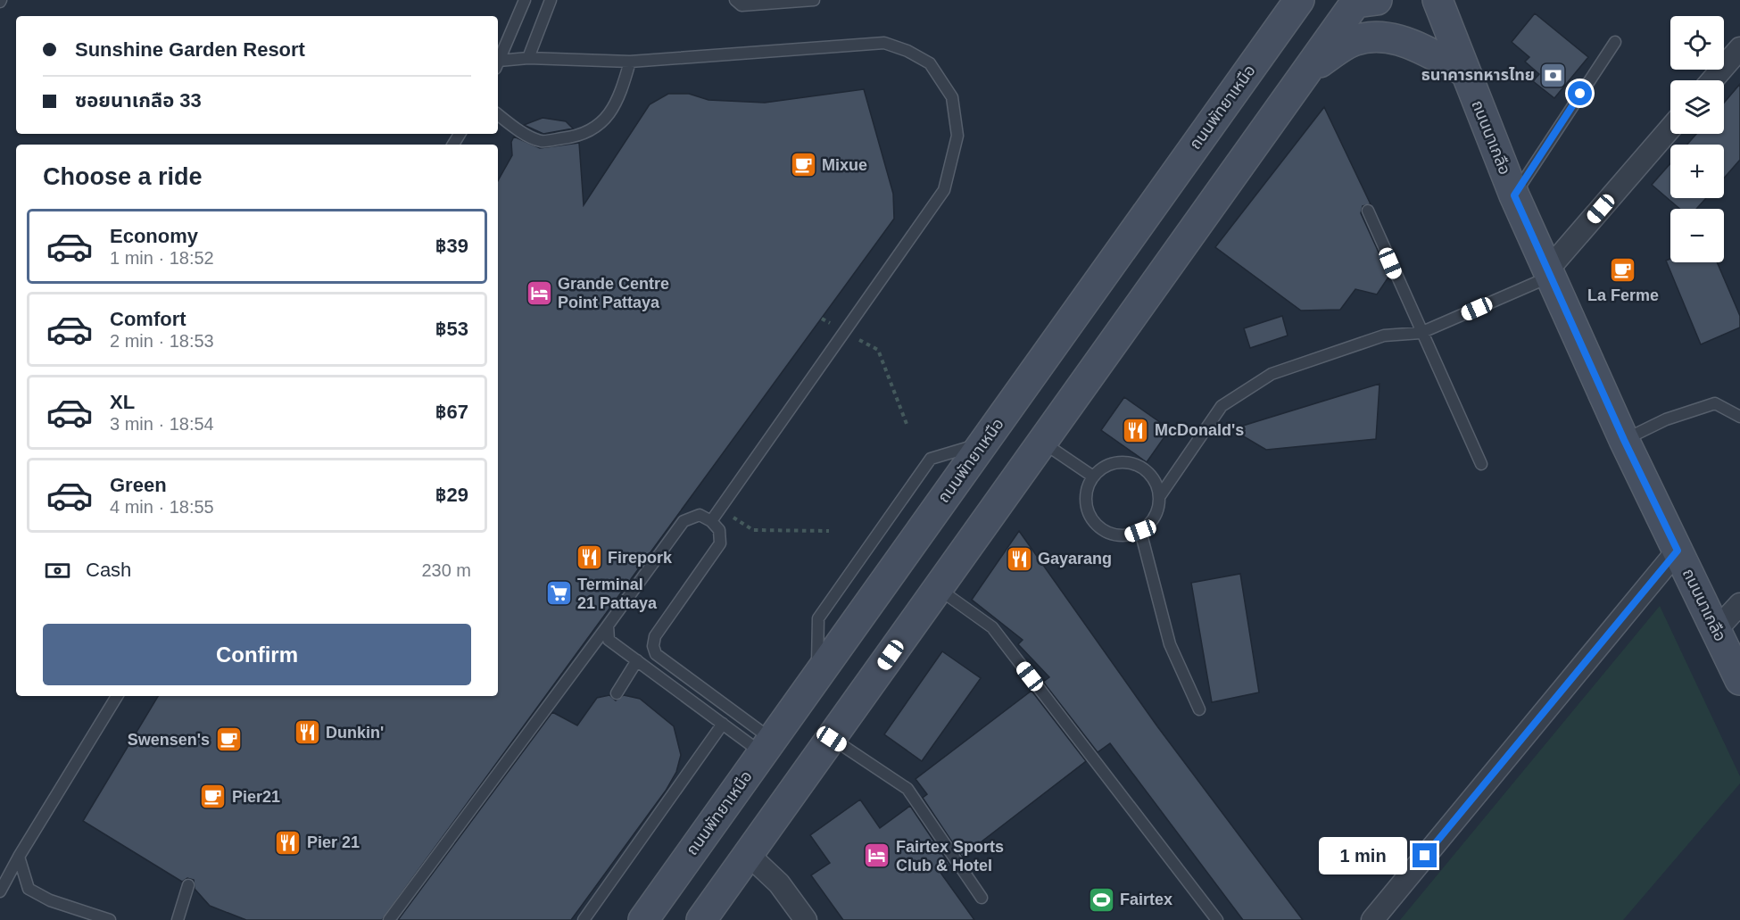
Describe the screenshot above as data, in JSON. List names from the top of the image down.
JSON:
{
  "streets": {
    "main road": ["ถนนพัทยาเหนือ", "ถนนนาเกลือ"]
  },
  "places": {
    "bank": ["ธนาคารทหารไทย"],
    "cafe": [
      "Mixue",
      "La Ferme",
      "Swensen's",
      "Pier21"
    ],
    "hotel": ["Grande Centre Point Pattaya", "Fairtex Sports Club & Hotel"],
    "restaurant": [
      "McDonald's",
      "Firepork",
      "Gayarang",
      "Dunkin'",
      "Pier 21"
    ],
    "supermarket": ["Terminal 21 Pattaya"],
    "sports": ["Fairtex"]
  },
  "page": {
    "map_buttons": ["+", "−"],
    "banner": ["Sunshine Garden Resort", "ซอยนาเกลือ 33"],
    "heading": "Choose a ride",
    "list": [
      {
        "name": "Economy",
        "note": "1 min · 18:52",
        "value": "฿39"
      },
      {
        "name": "Comfort",
        "note": "2 min · 18:53",
        "value": "฿53"
      },
      {
        "name": "XL",
        "note": "3 min · 18:54",
        "value": "฿67"
      },
      {
        "name": "Green",
        "note": "4 min · 18:55",
        "value": "฿29"
      }
    ],
    "pay": ["Cash", "230 m"],
    "buttons": "Confirm",
    "bubble": "1 min"
  }
}
